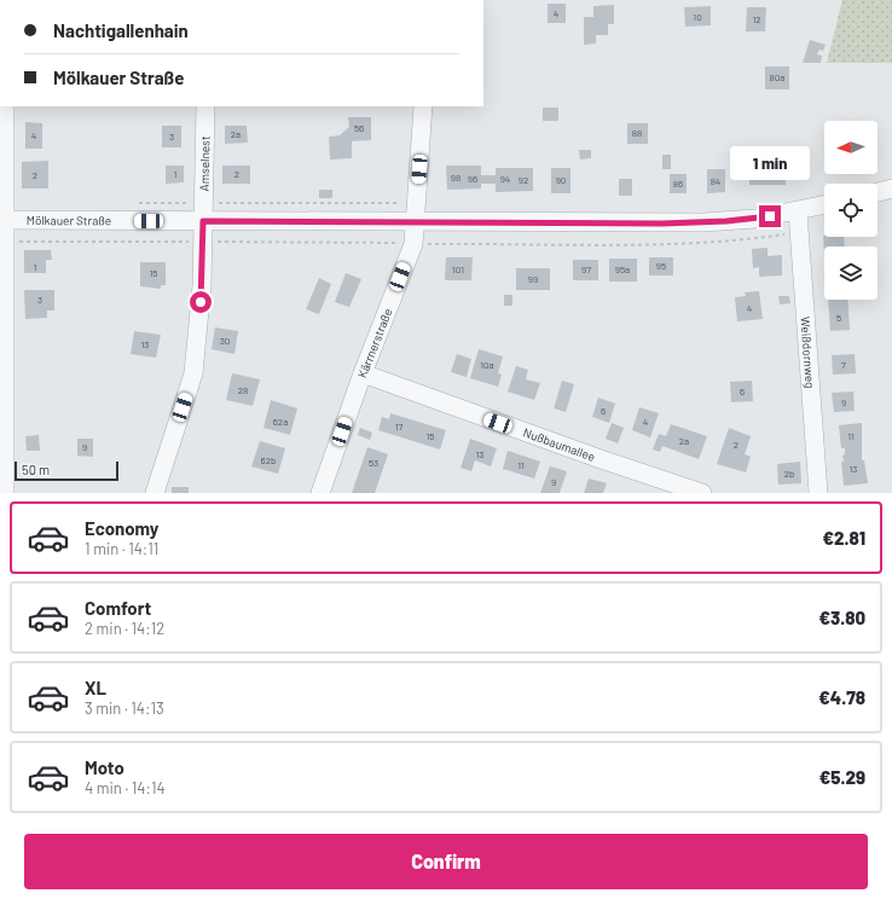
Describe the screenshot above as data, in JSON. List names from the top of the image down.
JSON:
{
  "streets": {
    "street": [
      "Amselnest",
      "Mölkauer Straße",
      "Kärrnerstraße",
      "Weißdornweg",
      "Nußbaumallee"
    ]
  },
  "crossings": [
    ["Amselnest", "Mölkauer Straße"],
    ["Mölkauer Straße", "Kärrnerstraße"],
    ["Mölkauer Straße", "Weißdornweg"],
    ["Kärrnerstraße", "Nußbaumallee"]
  ],
  "house_numbers": [
    "4",
    "10",
    "12",
    "80a",
    "56",
    "88",
    "2a",
    "4",
    "3",
    "1",
    "2",
    "2",
    "98",
    "96",
    "94",
    "92",
    "90",
    "84",
    "86",
    "95",
    "1",
    "101",
    "97",
    "95a",
    "15",
    "99",
    "3",
    "4",
    "5",
    "30",
    "13",
    "10a",
    "7",
    "28",
    "6",
    "9",
    "6",
    "62a",
    "4",
    "17",
    "15",
    "11",
    "2a",
    "2",
    "9",
    "13",
    "62b",
    "53",
    "11",
    "13",
    "2b",
    "9"
  ],
  "scale_bar": "50 m",
  "north": "left",
  "page": {
    "banner": ["Nachtigallenhain", "Mölkauer Straße"],
    "bubble": "1 min",
    "scale": "50 m",
    "list": [
      {
        "name": "Economy",
        "note": "1 min · 14:11",
        "value": "€2.81"
      },
      {
        "name": "Comfort",
        "note": "2 min · 14:12",
        "value": "€3.80"
      },
      {
        "name": "XL",
        "note": "3 min · 14:13",
        "value": "€4.78"
      },
      {
        "name": "Moto",
        "note": "4 min · 14:14",
        "value": "€5.29"
      }
    ],
    "buttons": "Confirm"
  }
}
